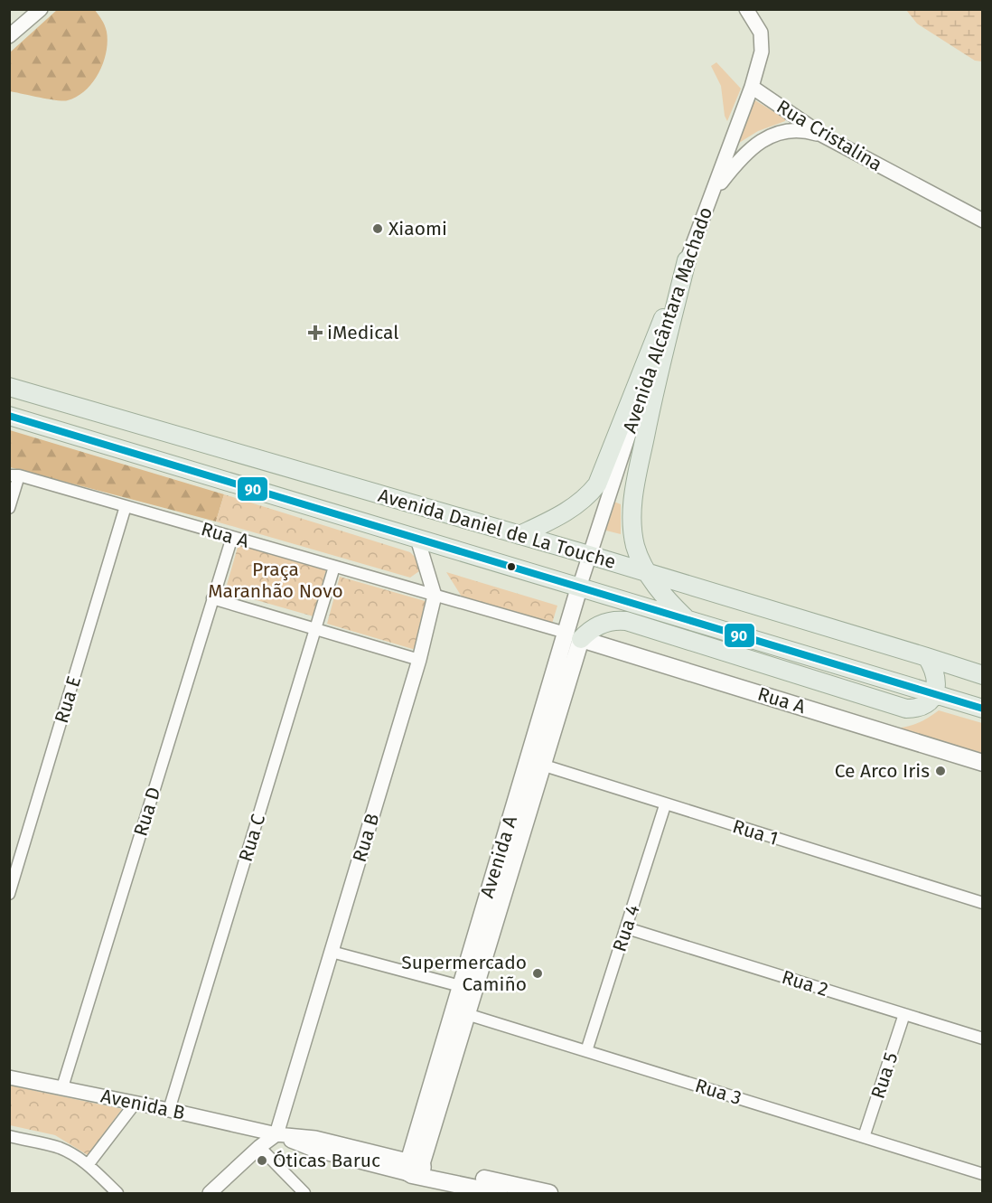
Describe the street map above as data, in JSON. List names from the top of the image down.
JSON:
{
  "streets": {
    "main road": ["Avenida Daniel de La Touche", "Rua A", "Avenida A"],
    "street": [
      "Rua Cristalina",
      "Avenida Alcântara Machado",
      "Rua E",
      "Rua D",
      "Rua 1",
      "Rua C",
      "Rua B",
      "Rua 4",
      "Rua 2",
      "Rua 5",
      "Rua 3",
      "Avenida B"
    ]
  },
  "crossings": [
    ["Rua Cristalina", "Avenida Alcântara Machado"],
    ["Avenida Alcântara Machado", "Avenida Daniel de La Touche"],
    ["Avenida Alcântara Machado", "Avenida A"],
    ["Avenida Daniel de La Touche", "Avenida A"],
    ["Rua A", "Rua E"],
    ["Rua A", "Rua D"],
    ["Rua A", "Rua C"],
    ["Rua A", "Rua B"],
    ["Rua A", "Avenida A"],
    ["Rua D", "Avenida B"],
    ["Rua 1", "Avenida A"],
    ["Rua 1", "Rua 4"],
    ["Rua C", "Avenida B"],
    ["Rua B", "Avenida B"],
    ["Avenida A", "Rua 3"],
    ["Avenida A", "Avenida B"],
    ["Rua 4", "Rua 2"],
    ["Rua 4", "Rua 3"],
    ["Rua 2", "Rua 5"],
    ["Rua 5", "Rua 3"]
  ],
  "parks": ["Praça Maranhão Novo"],
  "places": {
    "other": [
      "Xiaomi",
      "Ce Arco Iris",
      "Supermercado Camiño",
      "Óticas Baruc"
    ],
    "health": ["iMedical"]
  },
  "lines": ["transit line 90"]
}
